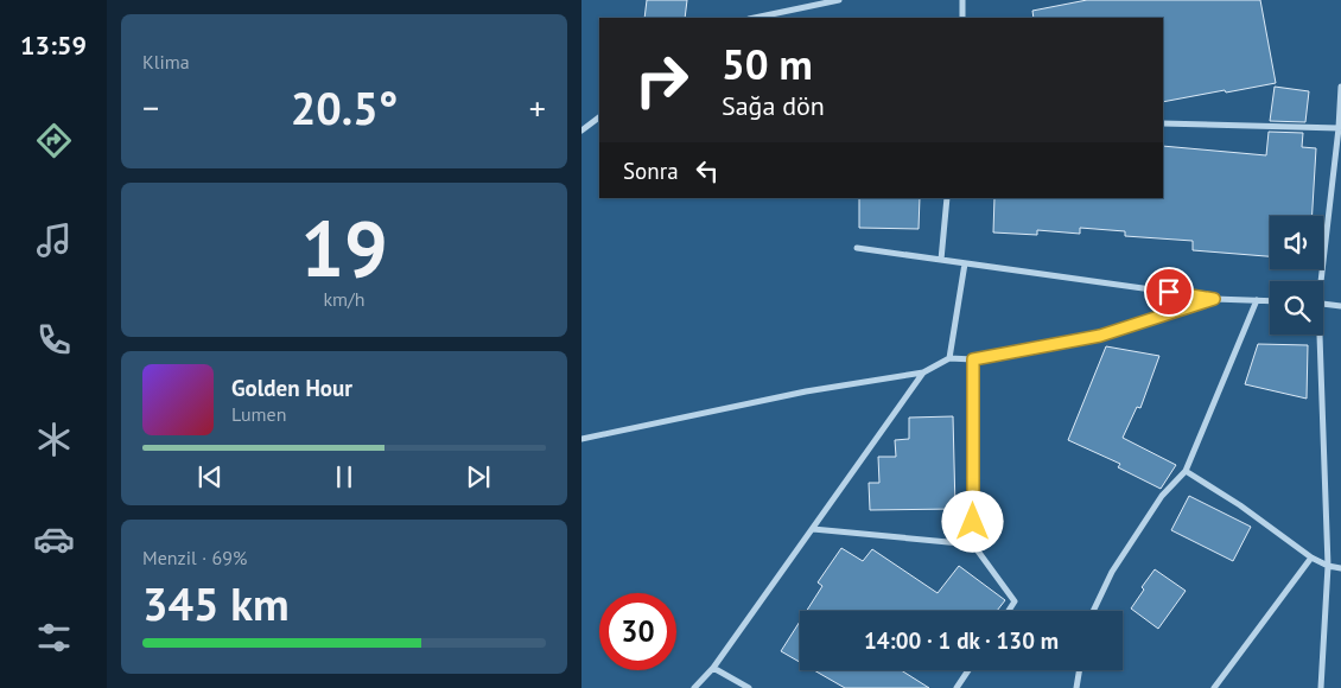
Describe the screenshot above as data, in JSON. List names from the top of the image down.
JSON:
{
  "page": {
    "tabs": "13:59",
    "tile": [
      "Klima",
      ["19", "km/h"],
      ["Menzil · 69%", "345 km"]
    ],
    "turn": ["50 m", "Sağa dön"],
    "heat": ["−", "20.5°", "+"],
    "then": "Sonra",
    "song": ["Golden Hour", "Lumen"],
    "limit": "30",
    "trip": "14:00 · 1 dk · 130 m"
  }
}
